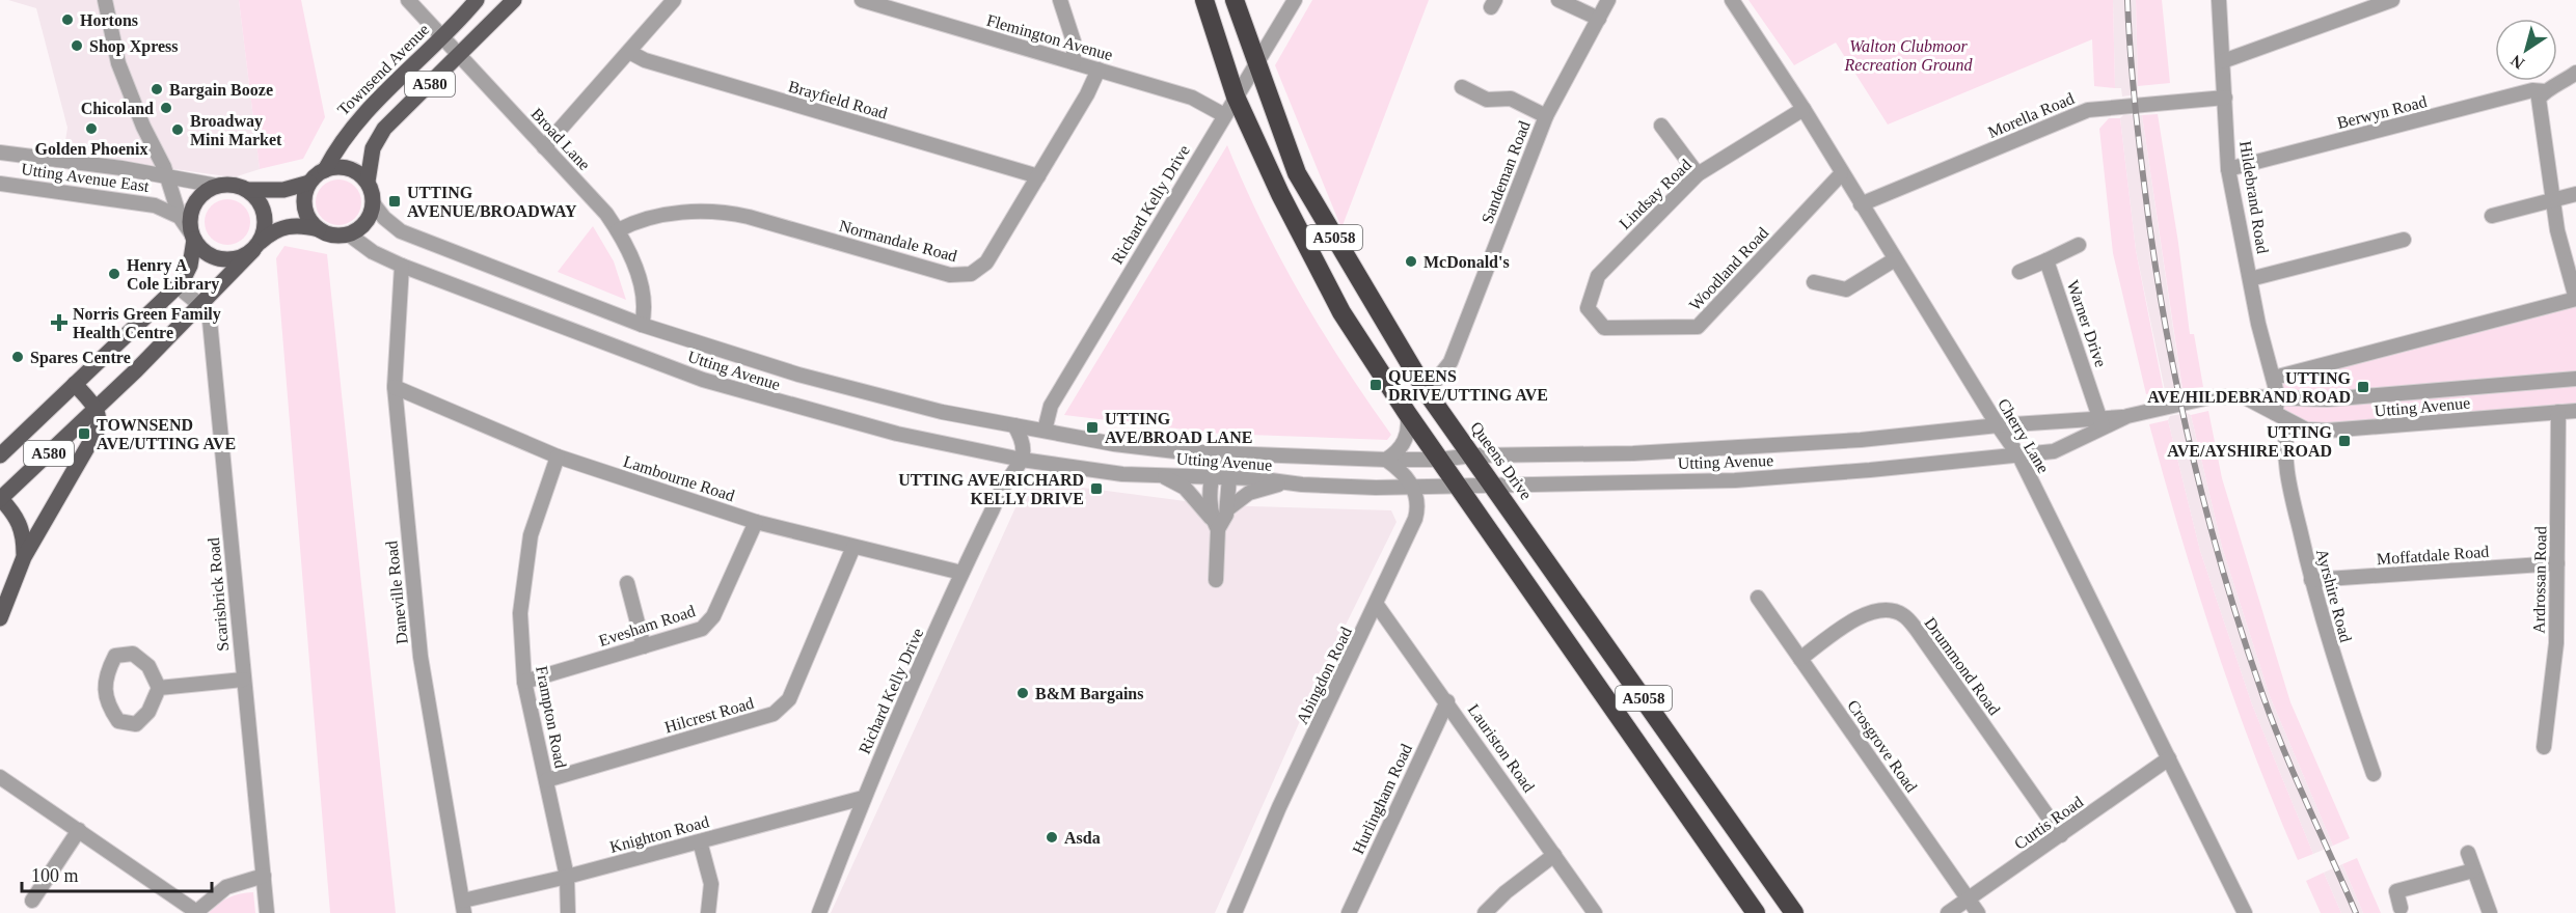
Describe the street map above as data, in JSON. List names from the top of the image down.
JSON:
{
  "streets": {
    "highway": ["A5058", "Queens Drive"],
    "main road": ["Townsend Avenue", "A580"],
    "street": [
      "Flemington Avenue",
      "Brayfield Road",
      "Berwyn Road",
      "Morella Road",
      "Broad Lane",
      "Sandeman Road",
      "Utting Avenue East",
      "Lindsay Road",
      "Hildebrand Road",
      "Richard Kelly Drive",
      "Normandale Road",
      "Woodland Road",
      "Warner Drive",
      "Utting Avenue",
      "Cherry Lane",
      "Lambourne Road",
      "Moffatdale Road",
      "Ardrossan Road",
      "Daneville Road",
      "Scarisbrick Road",
      "Ayrshire Road",
      "Evesham Road",
      "Drummond Road",
      "Abingdon Road",
      "Hilcrest Road",
      "Frampton Road",
      "Crosgrove Road",
      "Lauriston Road",
      "Hurlingham Road",
      "Curtis Road",
      "Knighton Road"
    ]
  },
  "crossings": [
    ["Flemington Avenue", "Richard Kelly Drive"],
    ["Flemington Avenue", "Normandale Road"],
    ["Townsend Avenue", "A580"],
    ["Townsend Avenue", "Broad Lane"],
    ["Townsend Avenue", "Utting Avenue"],
    ["A580", "Broad Lane"],
    ["A580", "Utting Avenue East"],
    ["A580", "Utting Avenue"],
    ["A580", "Scarisbrick Road"],
    ["Brayfield Road", "Normandale Road"],
    ["Berwyn Road", "Hildebrand Road"],
    ["Morella Road", "Hildebrand Road"],
    ["Morella Road", "Cherry Lane"],
    ["Broad Lane", "Normandale Road"],
    ["Broad Lane", "Utting Avenue"],
    ["Sandeman Road", "Queens Drive"],
    ["Lindsay Road", "Woodland Road"],
    ["Lindsay Road", "Cherry Lane"],
    ["Hildebrand Road", "Utting Avenue"],
    ["Richard Kelly Drive", "A5058"],
    ["Richard Kelly Drive", "Utting Avenue"],
    ["Richard Kelly Drive", "Queens Drive"],
    ["Richard Kelly Drive", "Lambourne Road"],
    ["Richard Kelly Drive", "Knighton Road"],
    ["A5058", "Utting Avenue"],
    ["Woodland Road", "Cherry Lane"],
    ["Warner Drive", "Utting Avenue"],
    ["Utting Avenue", "Cherry Lane"],
    ["Utting Avenue", "Queens Drive"],
    ["Utting Avenue", "Ardrossan Road"],
    ["Utting Avenue", "Daneville Road"],
    ["Utting Avenue", "Ayrshire Road"],
    ["Utting Avenue", "Abingdon Road"],
    ["Cherry Lane", "Curtis Road"],
    ["Lambourne Road", "Daneville Road"],
    ["Lambourne Road", "Evesham Road"],
    ["Lambourne Road", "Hilcrest Road"],
    ["Lambourne Road", "Frampton Road"],
    ["Moffatdale Road", "Ardrossan Road"],
    ["Moffatdale Road", "Ayrshire Road"],
    ["Daneville Road", "Knighton Road"],
    ["Evesham Road", "Frampton Road"],
    ["Drummond Road", "Crosgrove Road"],
    ["Drummond Road", "Curtis Road"],
    ["Abingdon Road", "Lauriston Road"],
    ["Hilcrest Road", "Frampton Road"],
    ["Frampton Road", "Knighton Road"],
    ["Crosgrove Road", "Curtis Road"],
    ["Lauriston Road", "Hurlingham Road"]
  ],
  "parks": ["Walton Clubmoor Recreation Ground"],
  "places": {
    "other": [
      "Hortons",
      "Shop Xpress",
      "Bargain Booze",
      "Chicoland",
      "Golden Phoenix",
      "Broadway Mini Market",
      "McDonald's",
      "Henry A Cole Library",
      "Spares Centre",
      "B&M Bargains",
      "Asda"
    ],
    "transit": [
      "UTTING AVENUE/BROADWAY",
      "QUEENS DRIVE/UTTING AVE",
      "UTTING AVE/HILDEBRAND ROAD",
      "UTTING AVE/BROAD LANE",
      "TOWNSEND AVE/UTTING AVE",
      "UTTING AVE/AYSHIRE ROAD",
      "UTTING AVE/RICHARD KELLY DRIVE"
    ],
    "health": ["Norris Green Family Health Centre"]
  },
  "scale_bar": "100 m",
  "north": "bottom left"
}
